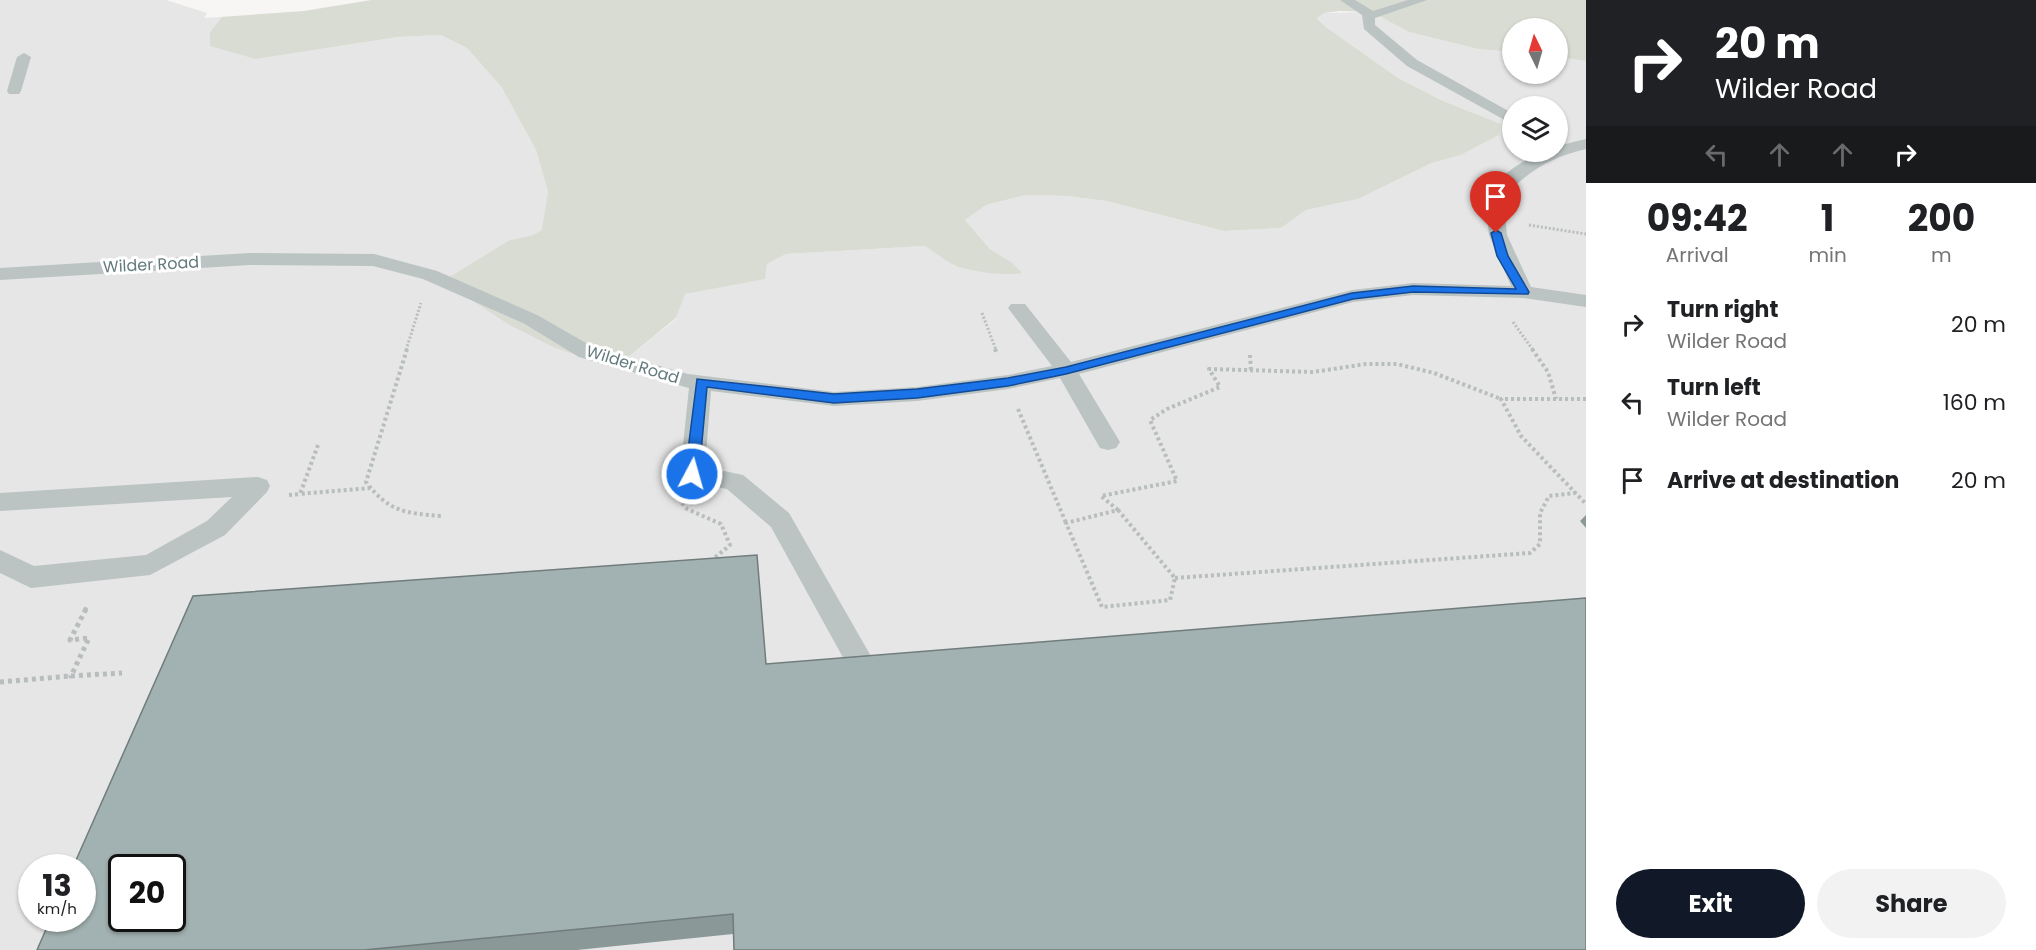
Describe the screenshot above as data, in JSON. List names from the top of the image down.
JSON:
{
  "streets": {
    "lane": ["Wilder Road"]
  },
  "north": "top",
  "page": {
    "turn": ["20 m", "Wilder Road"],
    "eta": [
      "09:42",
      "Arrival",
      "1",
      "min",
      "200",
      "m"
    ],
    "list": [
      {
        "name": "Turn right",
        "note": "Wilder Road",
        "value": "20 m"
      },
      {
        "name": "Turn left",
        "note": "Wilder Road",
        "value": "160 m"
      },
      {
        "name": "Arrive at destination",
        "value": "20 m"
      }
    ],
    "speed": "13 km/h",
    "limit": "20",
    "buttons": ["Exit", "Share"]
  }
}
